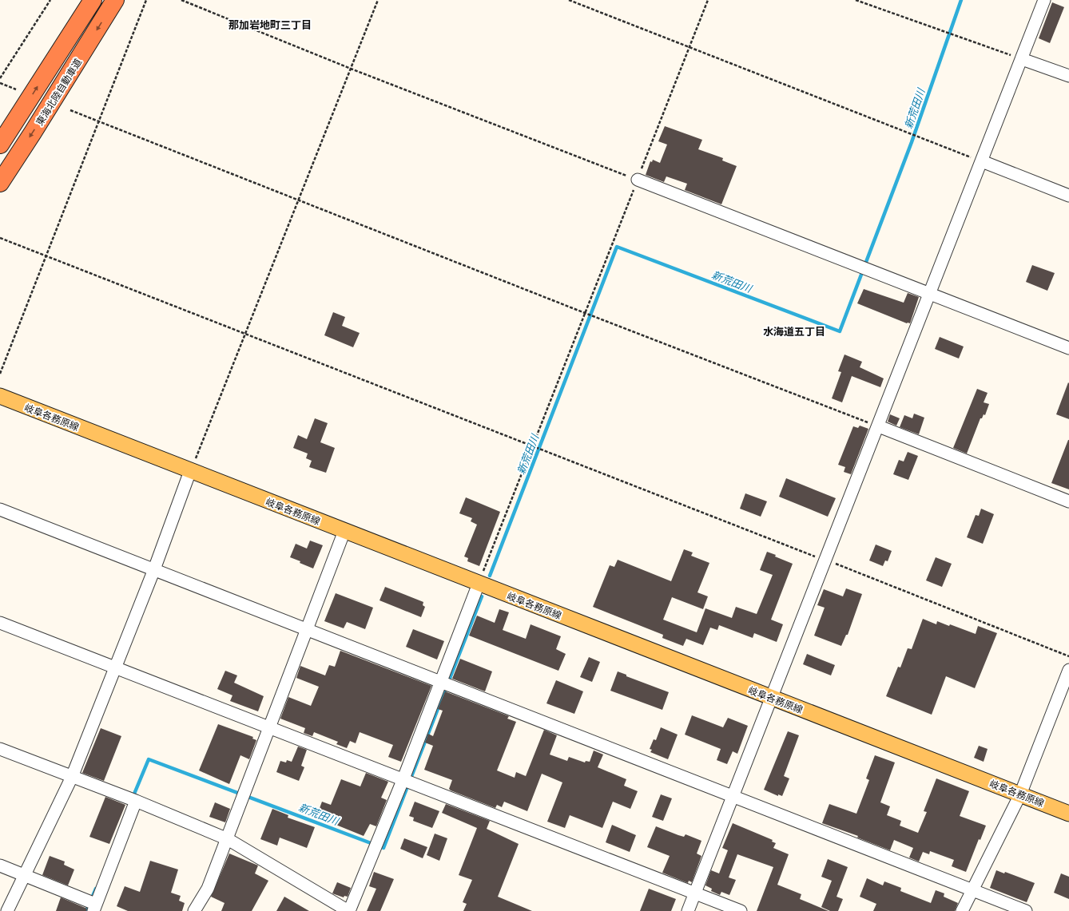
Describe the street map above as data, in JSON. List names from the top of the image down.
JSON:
{
  "streets": {
    "highway": ["東海北陸自動車道"],
    "main road": ["岐阜各務原線"]
  },
  "districts": ["那加岩地町三丁目", "水海道五丁目"],
  "water": ["新荒田川"]
}
